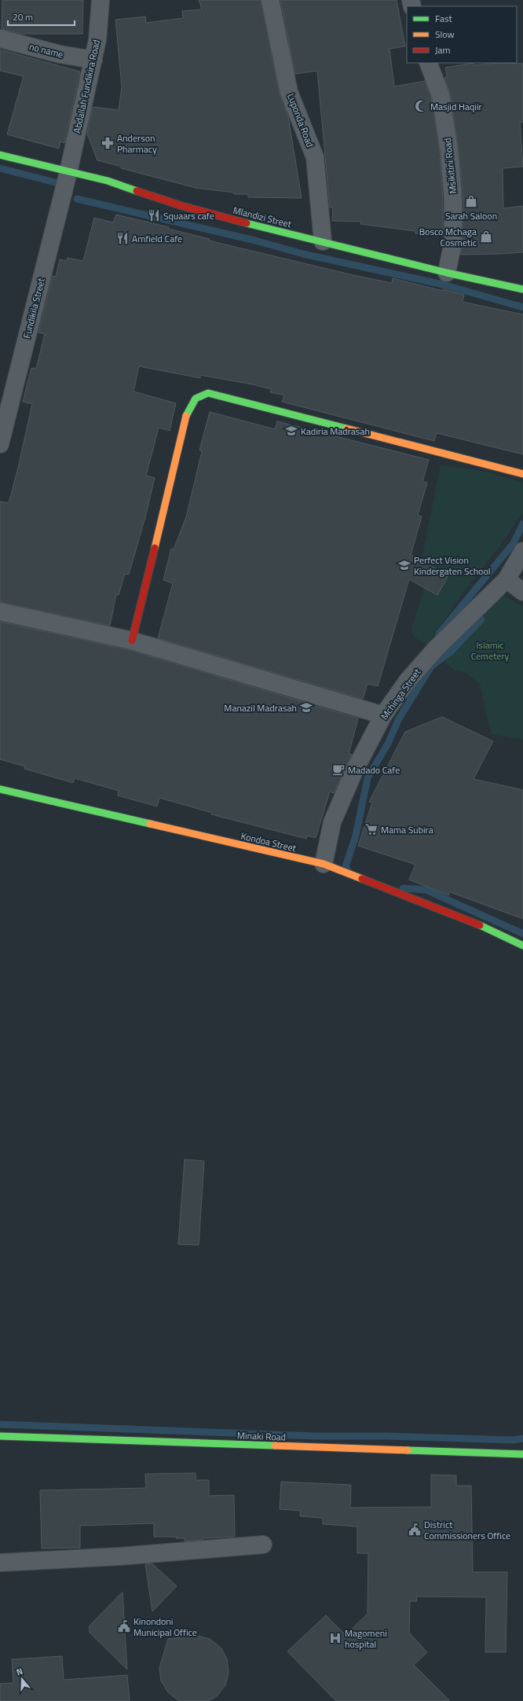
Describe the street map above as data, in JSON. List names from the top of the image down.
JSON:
{
  "streets": {
    "street": [
      "no name",
      "Abdallah Fundikira Road",
      "Luponda Road",
      "Msikitini Road",
      "Mlandizi Street",
      "Fundikila Street",
      "Mchinga Street",
      "Kondoa Street",
      "Minaki Road"
    ]
  },
  "crossings": [
    ["no name", "Abdallah Fundikira Road"],
    ["Abdallah Fundikira Road", "Mlandizi Street"],
    ["Abdallah Fundikira Road", "Fundikila Street"],
    ["Luponda Road", "Mlandizi Street"],
    ["Msikitini Road", "Mlandizi Street"],
    ["Mlandizi Street", "Fundikila Street"],
    ["Mchinga Street", "Kondoa Street"]
  ],
  "parks": ["Islamic Cemetery"],
  "places": {
    "mosque": ["Masjid Haqiir"],
    "pharmacy": ["Anderson Pharmacy"],
    "shop": ["Sarah Saloon", "Bosco Mchaga Cosmetic"],
    "restaurant": ["Squaars cafe", "Amfield Cafe"],
    "school or university": ["Kadiria Madrasah", "Perfect Vision Kindergaten School", "Manazil Madrasah"],
    "cafe": ["Madado Cafe"],
    "supermarket": ["Mama Subira"],
    "public building": ["District Commissioners Office", "Kinondoni Municipal Office"],
    "hospital": ["Magomeni hospital"]
  },
  "legend": ["Fast", "Slow", "Jam"],
  "scale_bar": "20 m",
  "north": "top"
}
